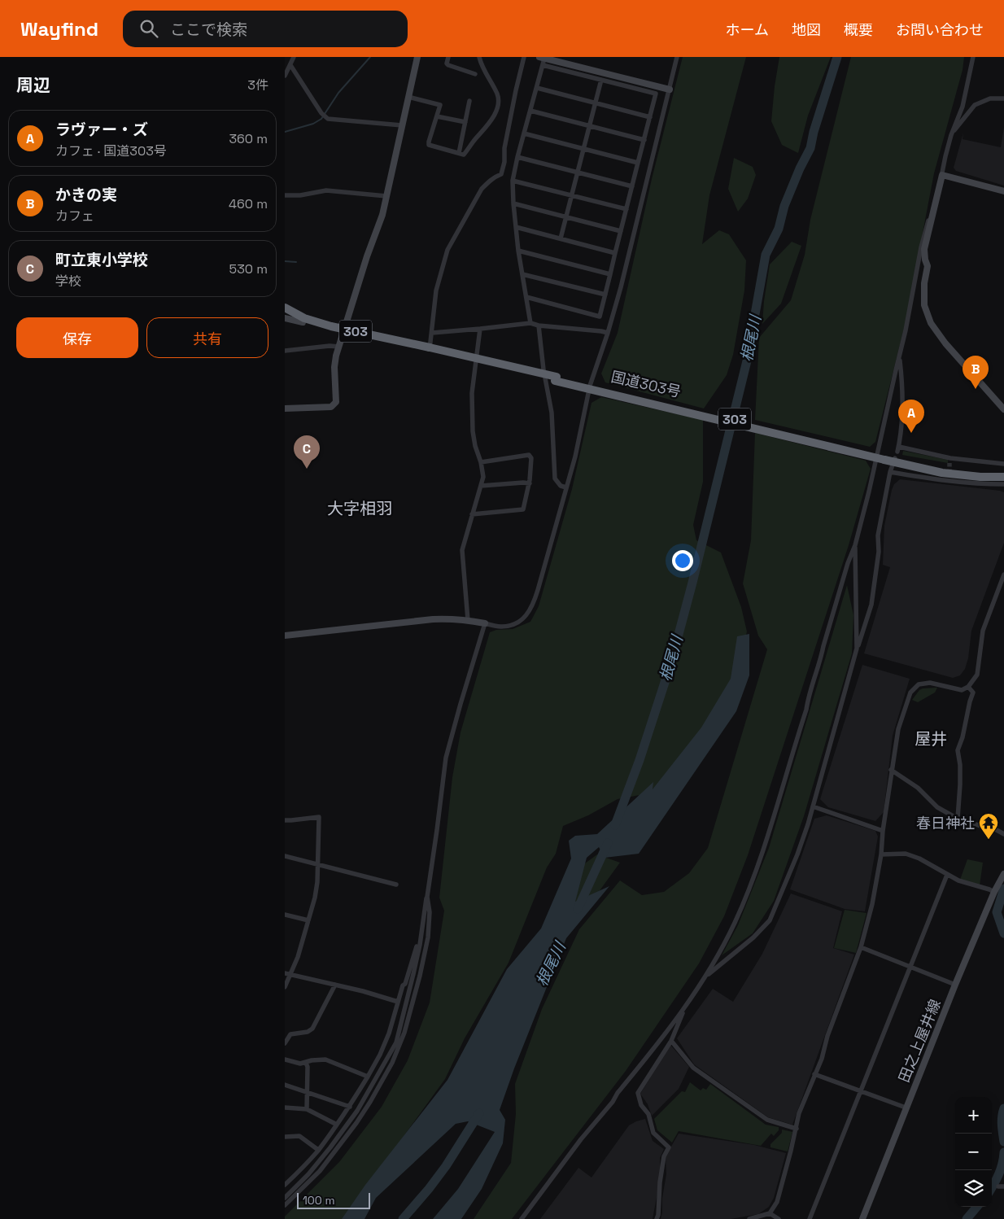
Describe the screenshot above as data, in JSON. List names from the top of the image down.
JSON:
{
  "streets": {
    "highway": ["303", "国道303号"],
    "street": ["田之上屋井線"]
  },
  "districts": ["大字相羽", "屋井"],
  "water": ["根尾川"],
  "places": {
    "temple": ["春日神社"]
  },
  "scale_bar": "100 m",
  "page": {
    "header": "Wayfind",
    "search": "ここで検索",
    "nav": [
      "ホーム",
      "地図",
      "概要",
      "お問い合わせ"
    ],
    "heading": ["周辺", "3件"],
    "list": [
      {
        "mark": "A",
        "name": "ラヴァー・ズ",
        "note": "カフェ · 国道303号",
        "value": "360 m"
      },
      {
        "mark": "B",
        "name": "かきの実",
        "note": "カフェ",
        "value": "460 m"
      },
      {
        "mark": "C",
        "name": "町立東小学校",
        "note": "学校",
        "value": "530 m"
      }
    ],
    "buttons": ["保存", "共有"],
    "pins": ["B", "A", "C"],
    "map_buttons": ["+", "−"],
    "scale": "100 m"
  }
}
